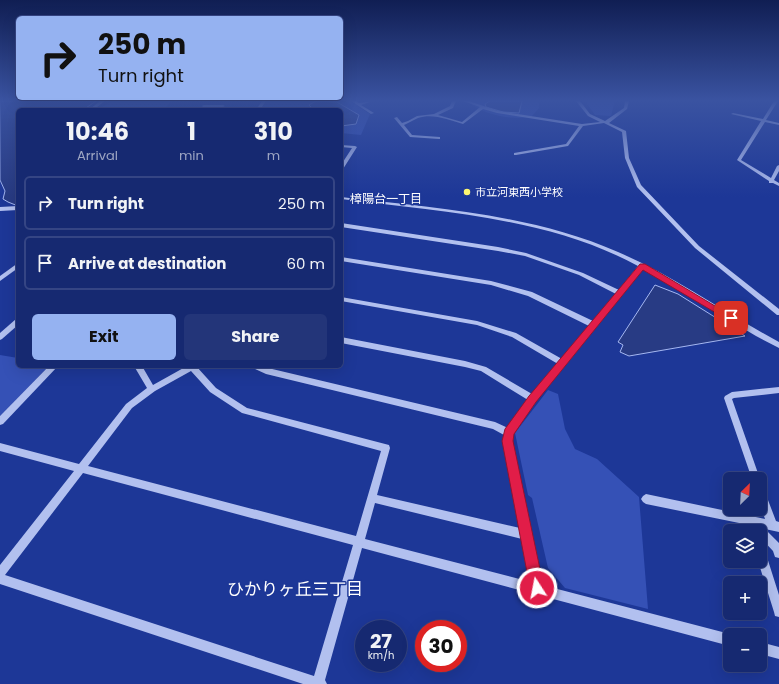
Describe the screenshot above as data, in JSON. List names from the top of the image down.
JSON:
{
  "districts": ["樟陽台一丁目", "ひかりヶ丘三丁目"],
  "places": ["市立河東西小学校"],
  "north": "top right",
  "page": {
    "turn": ["250 m", "Turn right"],
    "eta": [
      "10:46",
      "Arrival",
      "1",
      "min",
      "310",
      "m"
    ],
    "list": [
      {
        "name": "Turn right",
        "value": "250 m"
      },
      {
        "name": "Arrive at destination",
        "value": "60 m"
      }
    ],
    "buttons": ["Exit", "Share"],
    "map_buttons": ["+", "−"],
    "speed": "27 km/h",
    "limit": "30"
  }
}
